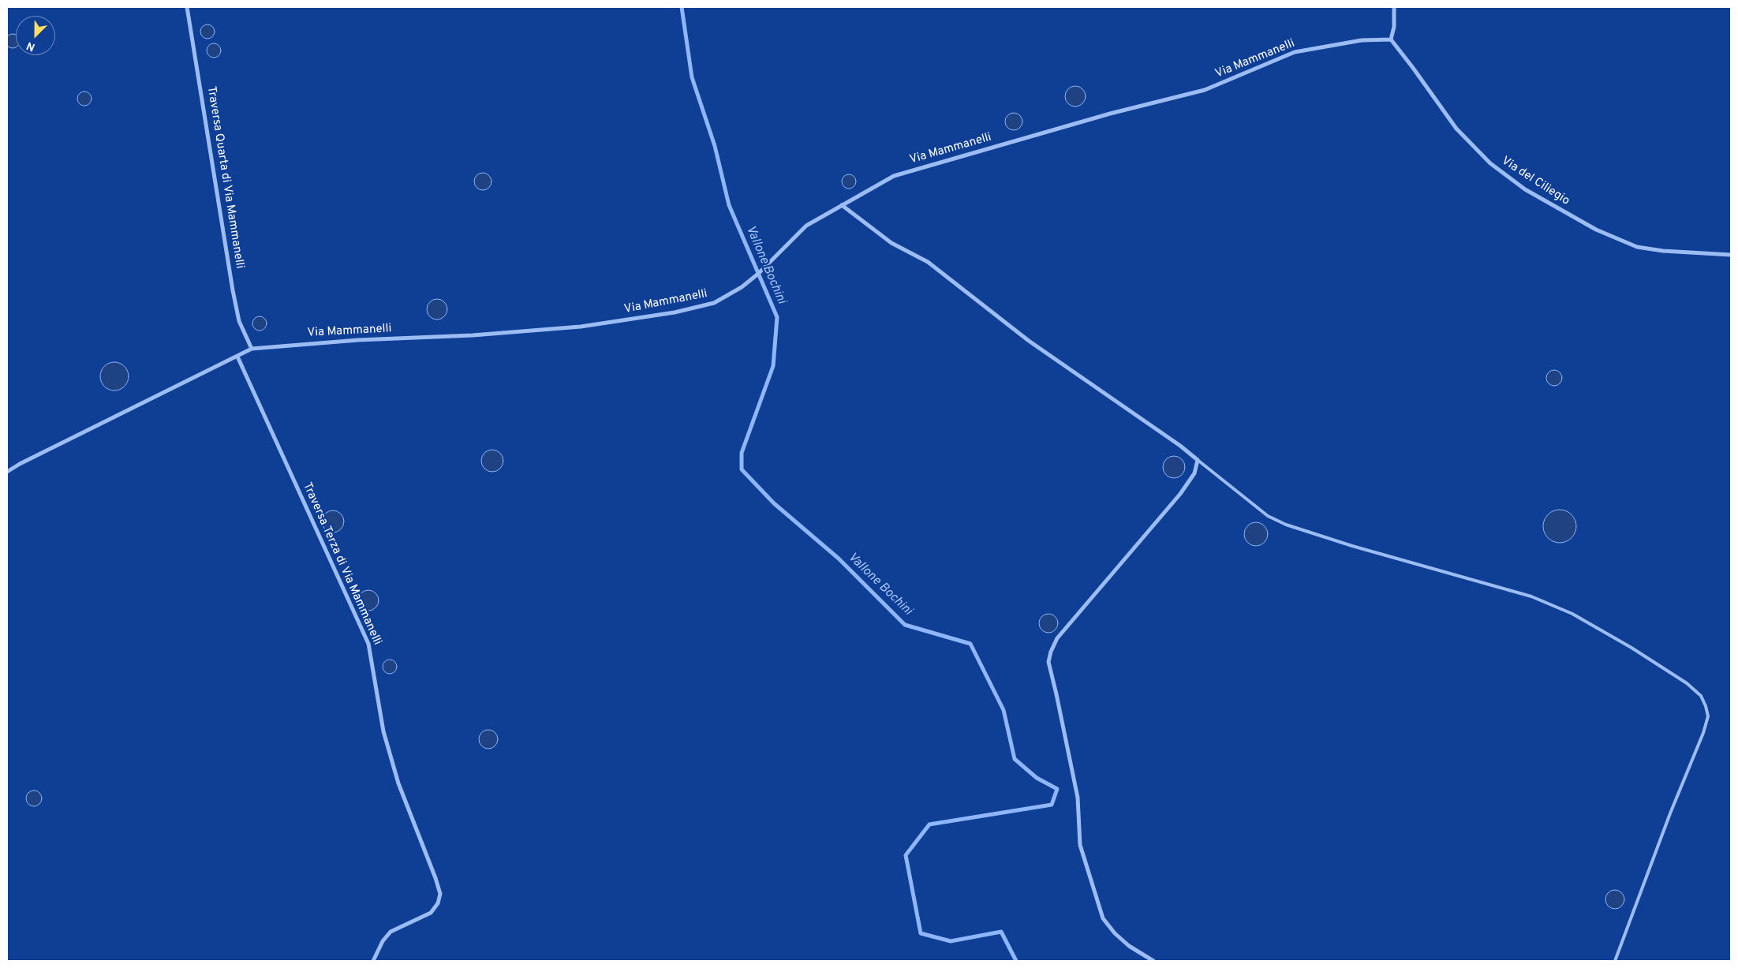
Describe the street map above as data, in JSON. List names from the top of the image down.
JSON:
{
  "streets": {
    "street": [
      "Via Mammanelli",
      "Traversa Quarta di Via Mammanelli",
      "Via del Ciliegio",
      "Traversa Terza di Via Mammanelli"
    ]
  },
  "crossings": [
    ["Via Mammanelli", "Traversa Quarta di Via Mammanelli"],
    ["Via Mammanelli", "Via del Ciliegio"],
    ["Via Mammanelli", "Traversa Terza di Via Mammanelli"]
  ],
  "water": ["Vallone Bochini"],
  "north": "bottom left"
}
